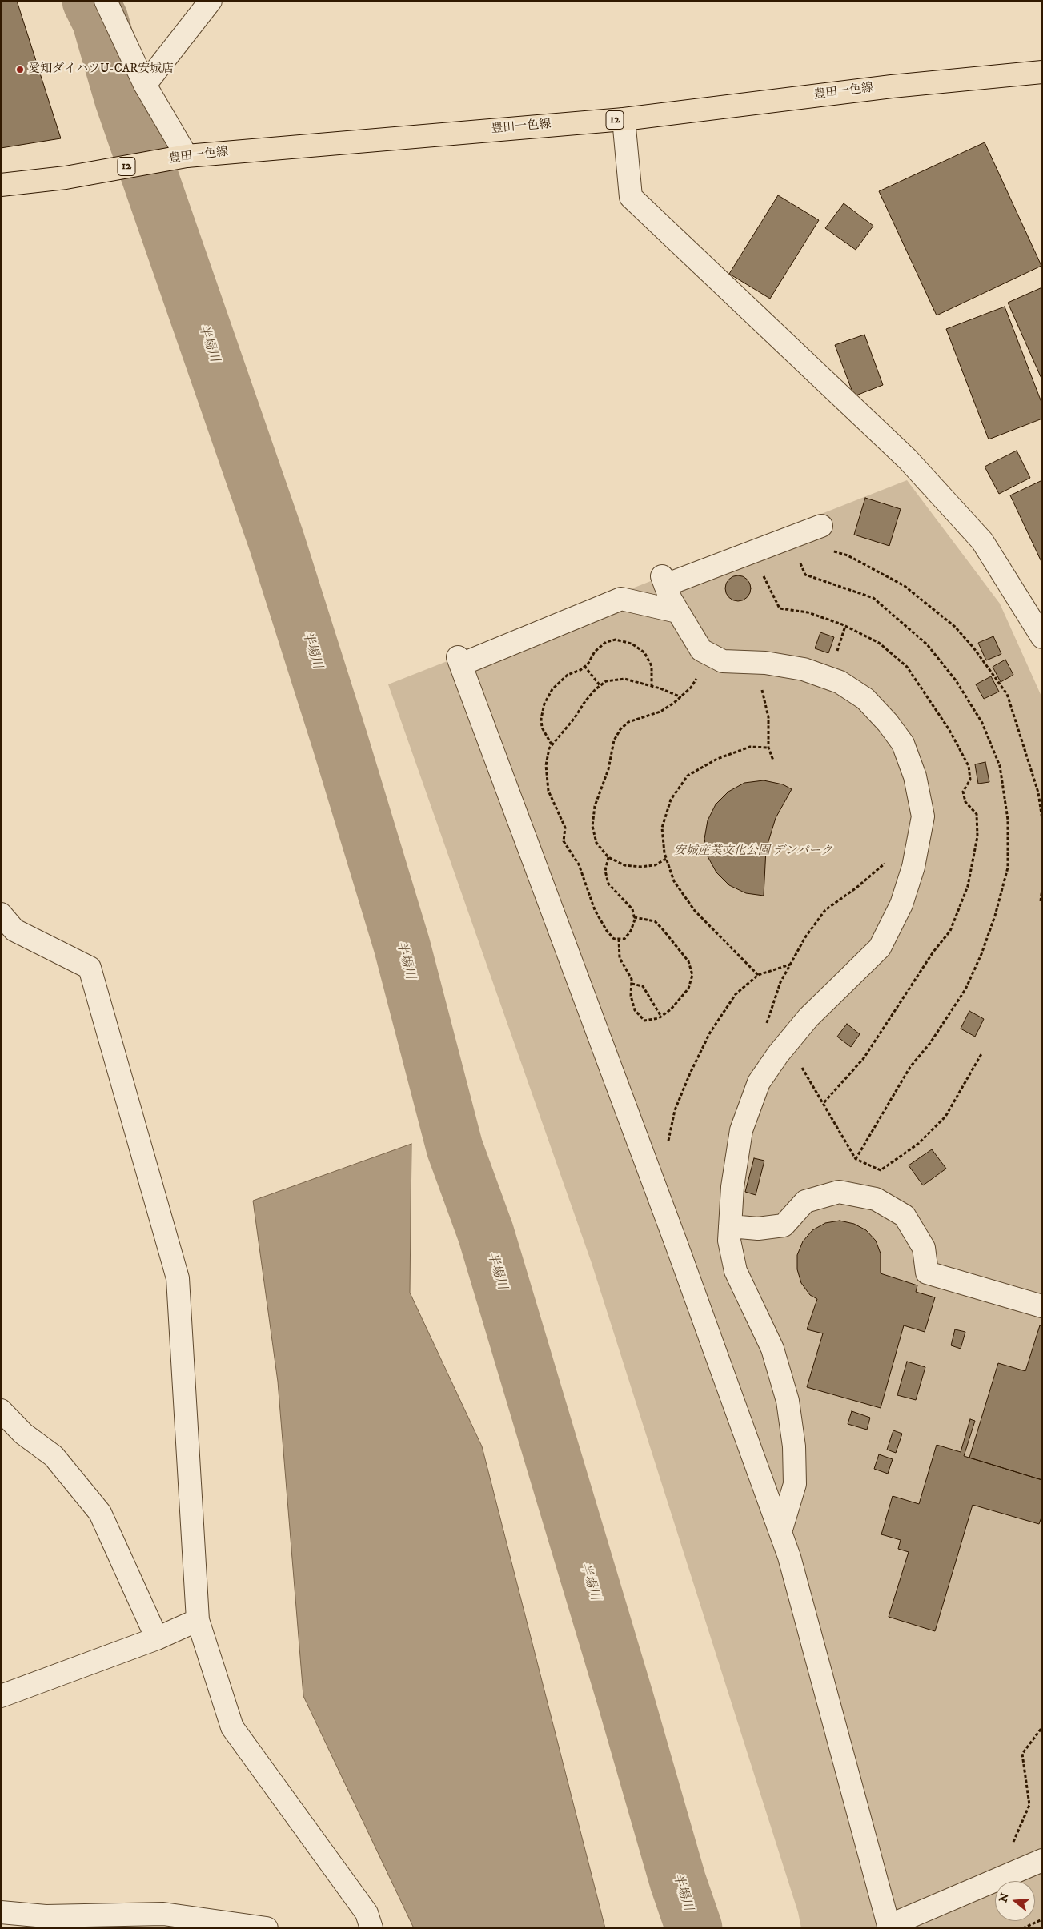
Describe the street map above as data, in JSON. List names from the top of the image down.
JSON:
{
  "streets": {
    "main road": ["豊田一色線", "12"]
  },
  "water": ["半場川"],
  "parks": ["安城産業文化公園 デンパーク"],
  "places": ["愛知ダイハツU-CAR安城店"],
  "north": "left"
}
